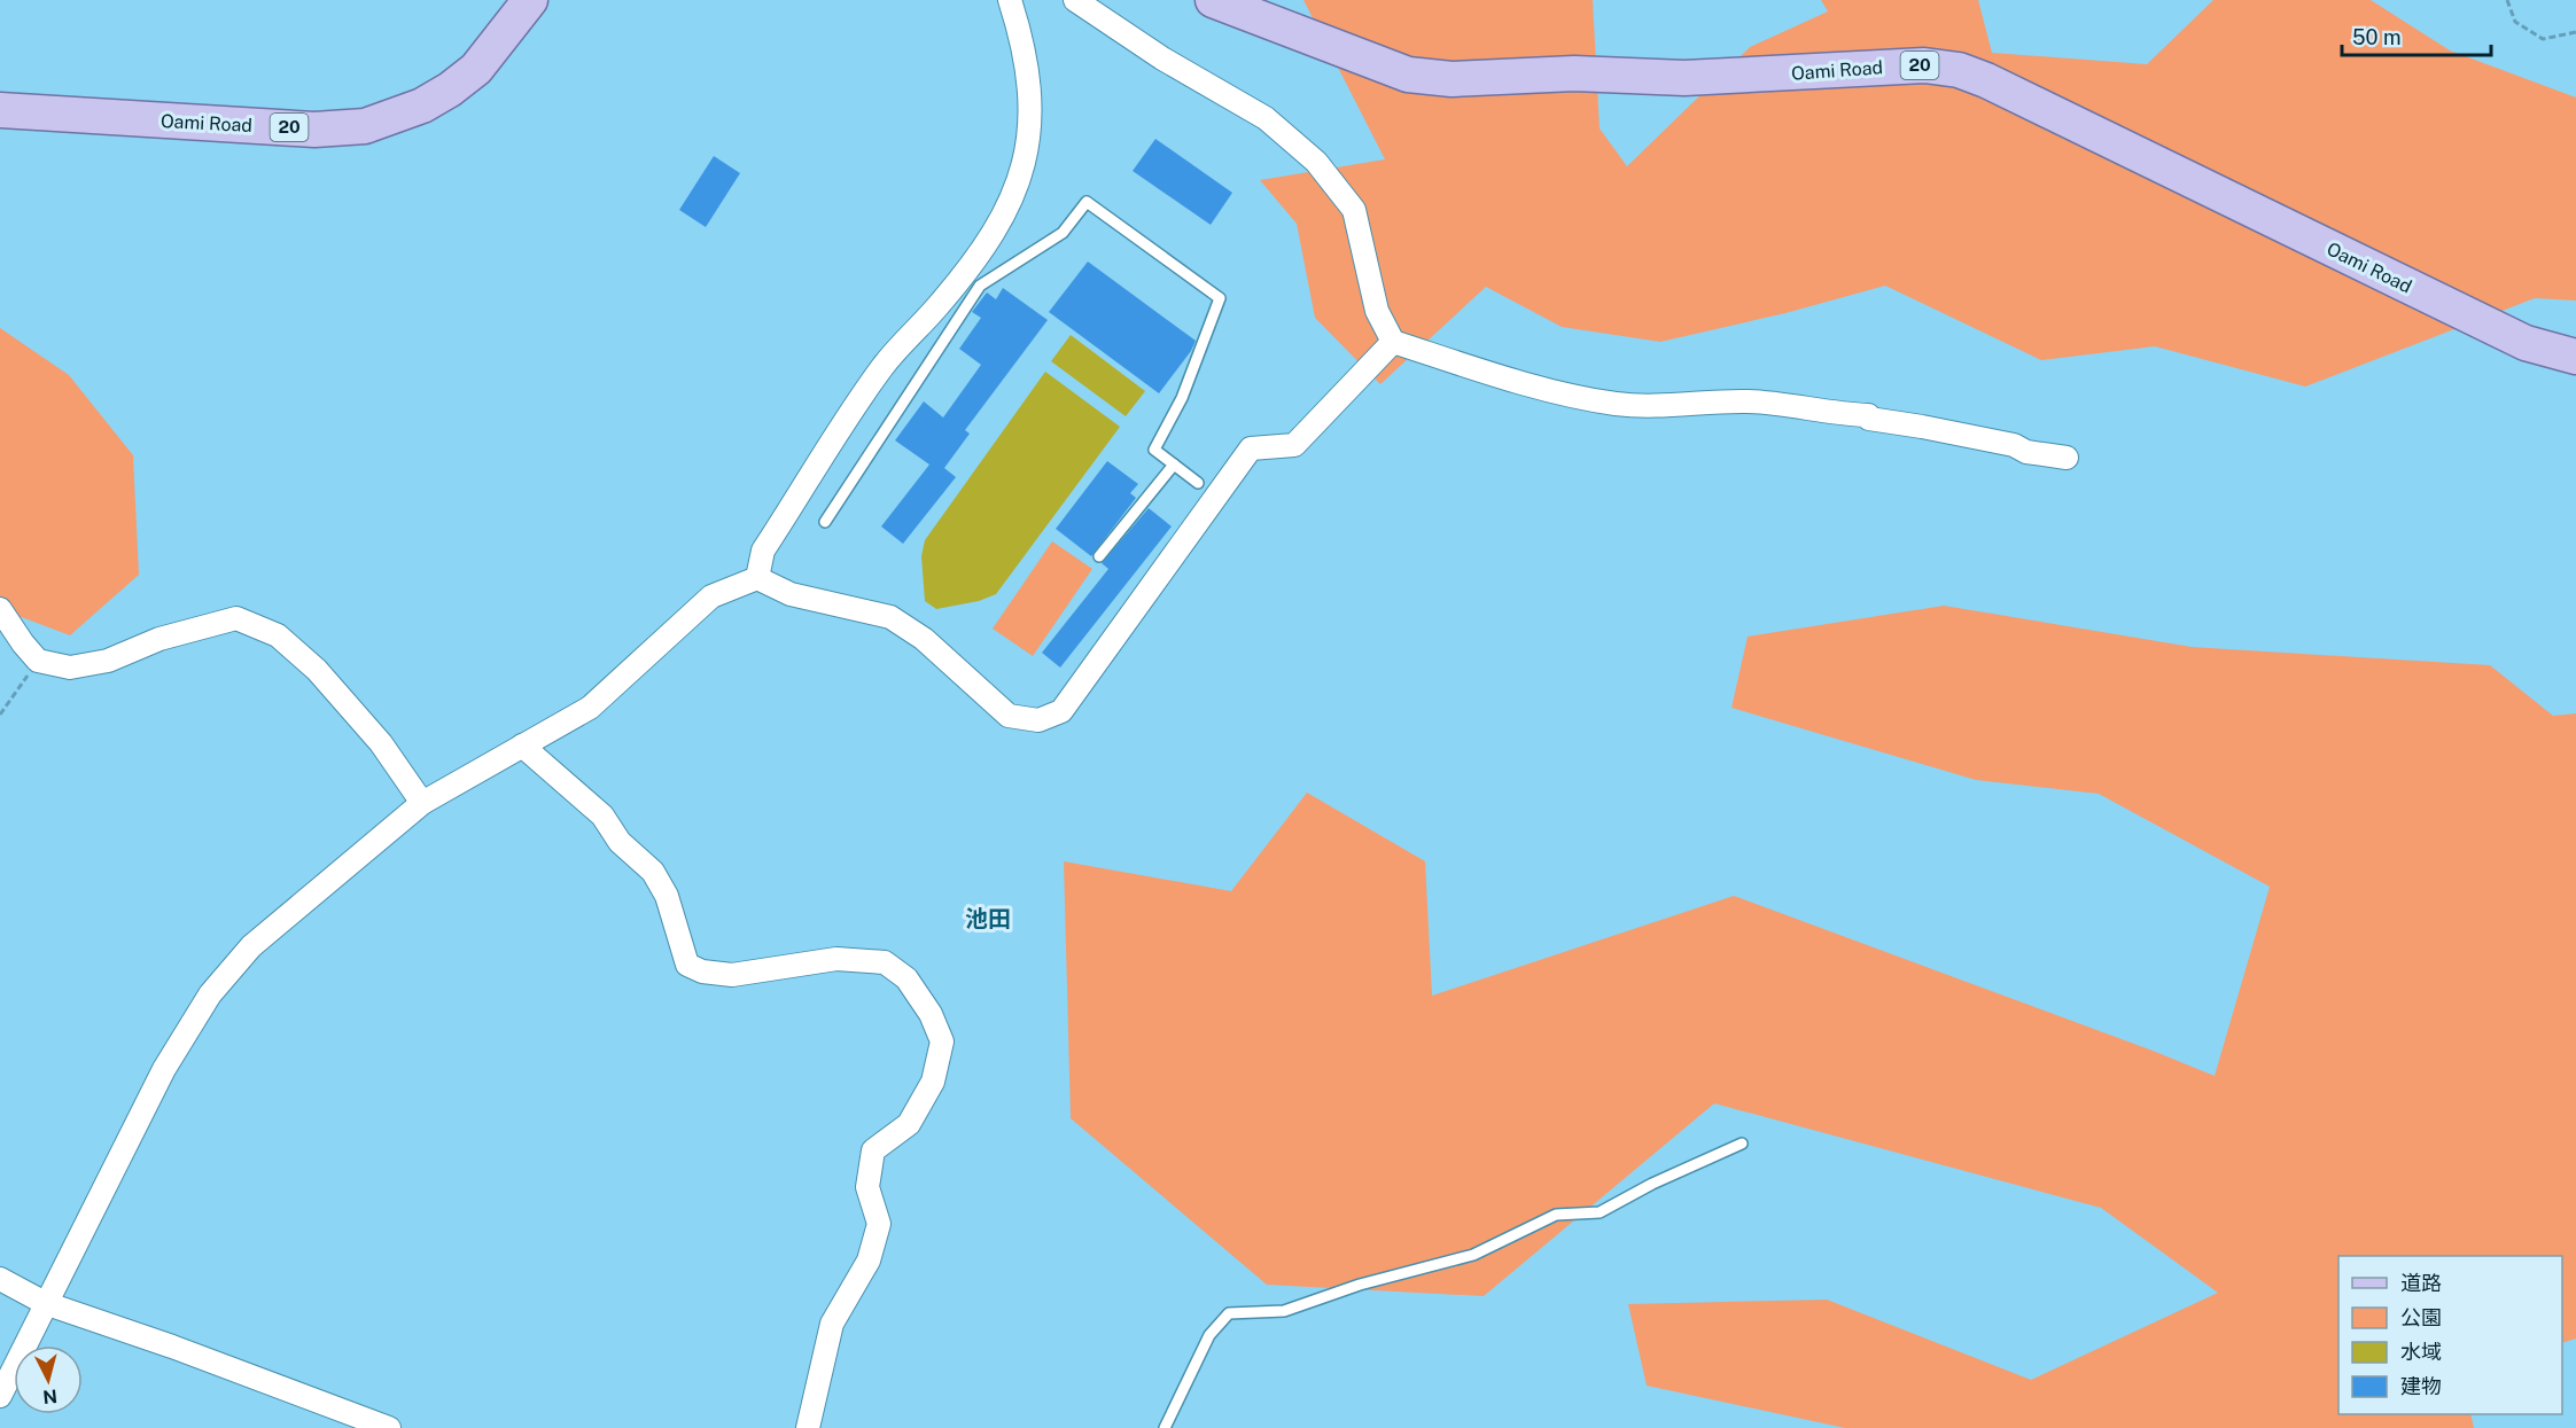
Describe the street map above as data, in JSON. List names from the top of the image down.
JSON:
{
  "streets": {
    "main road": ["20", "Oami Road"]
  },
  "districts": ["池田"],
  "legend": [
    "道路",
    "公園",
    "水域",
    "建物"
  ],
  "scale_bar": "50 m",
  "north": "bottom"
}
